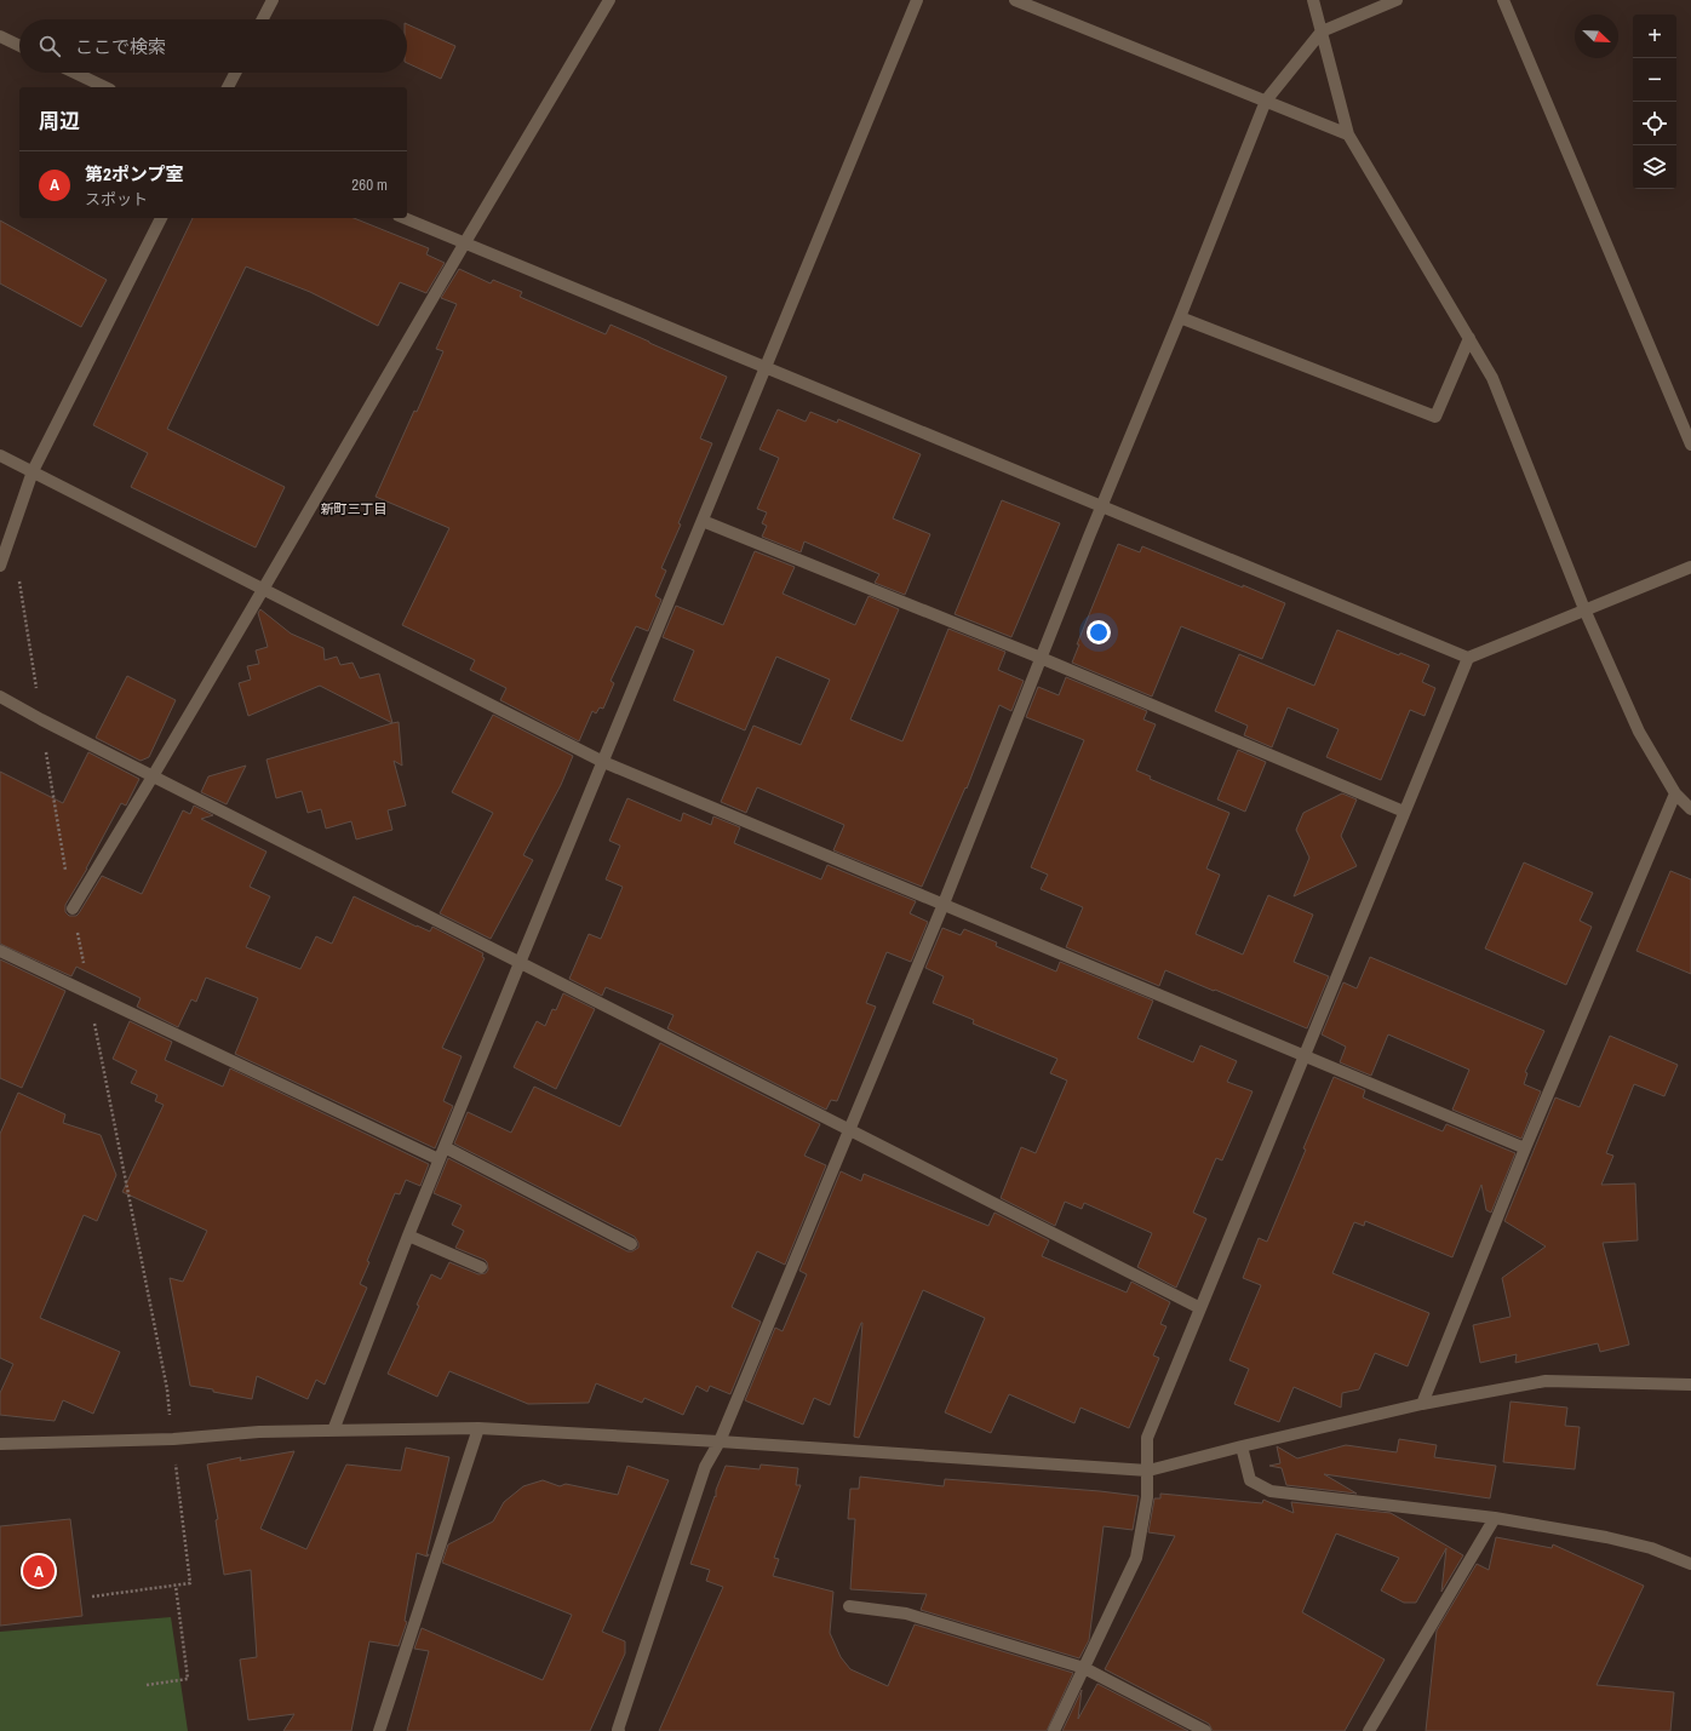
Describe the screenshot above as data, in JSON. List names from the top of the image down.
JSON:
{
  "districts": ["新町三丁目"],
  "north": "bottom right",
  "page": {
    "map_buttons": ["+", "−"],
    "search": "ここで検索",
    "heading": "周辺",
    "list": [
      {
        "mark": "A",
        "name": "第2ポンプ室",
        "note": "スポット",
        "value": "260 m"
      }
    ],
    "pins": "A"
  }
}
